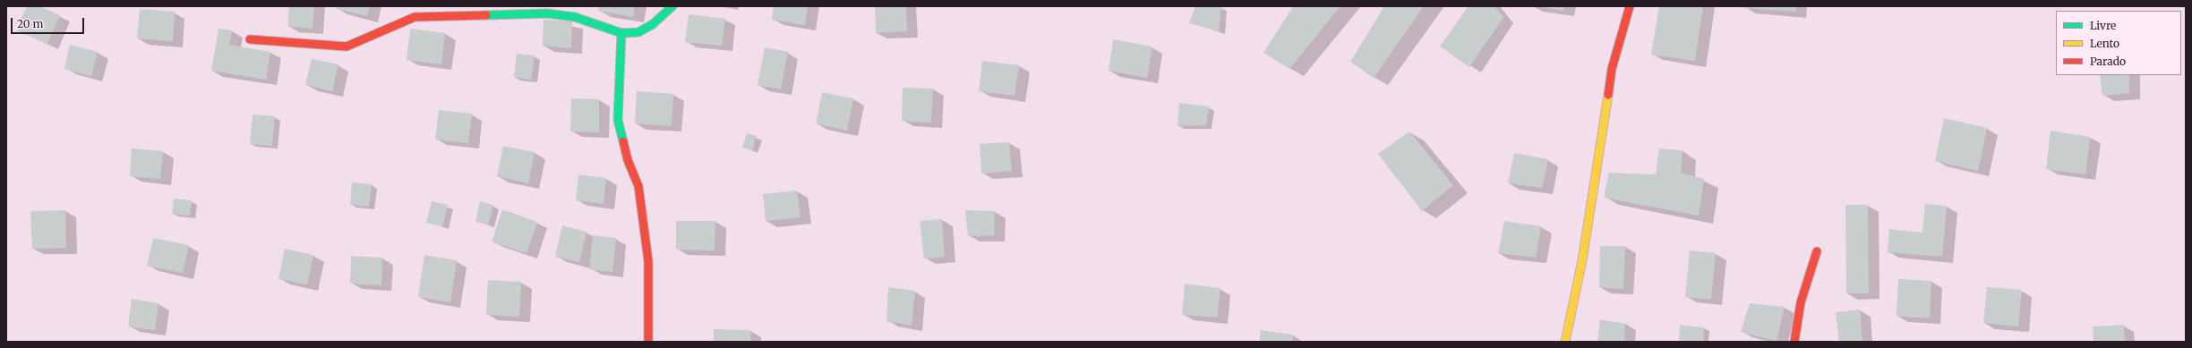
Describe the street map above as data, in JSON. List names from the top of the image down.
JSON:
{
  "legend": ["Livre", "Lento", "Parado"],
  "scale_bar": "20 m"
}
